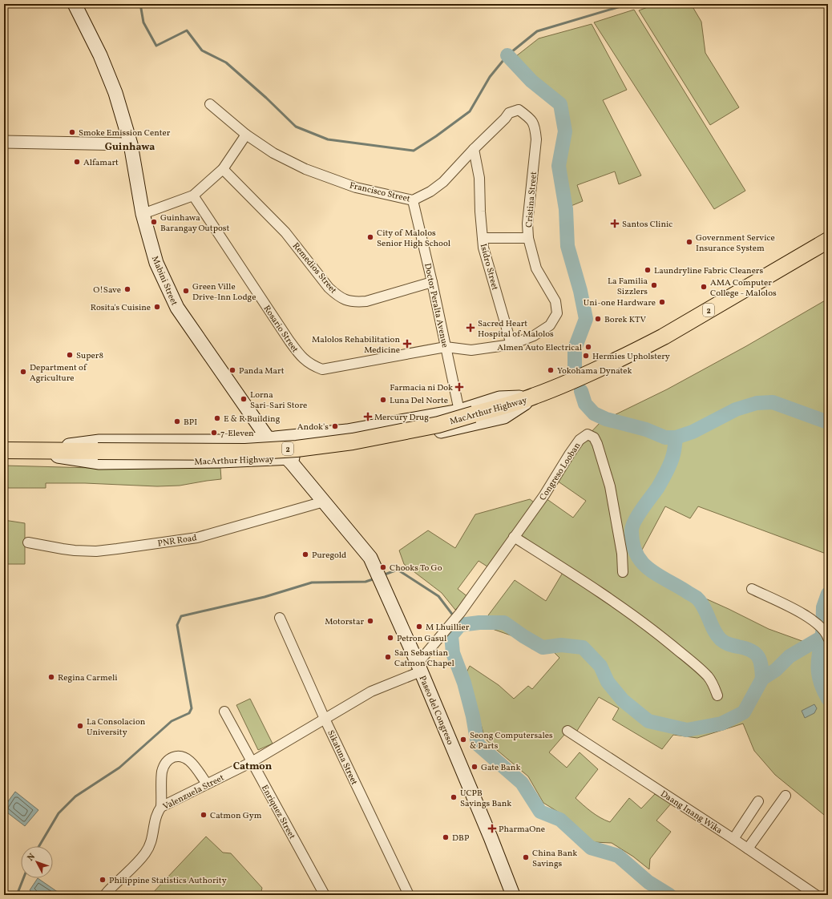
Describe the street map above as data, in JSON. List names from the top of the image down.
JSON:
{
  "streets": {
    "highway": ["2", "MacArthur Highway"],
    "main road": ["Mabini Street", "Paseo del Congreso"],
    "street": [
      "Francisco Street",
      "Cristina Street",
      "Isidro Street",
      "Remedios Street",
      "Doctor Peralta Avenue",
      "Rosario Street",
      "Congreso Looban",
      "PNR Road",
      "Sikatuna Street",
      "Valenzuela Street",
      "Enriquez Street",
      "Daang Inang Wika"
    ]
  },
  "crossings": [
    ["Francisco Street", "Cristina Street"],
    ["Francisco Street", "Isidro Street"],
    ["Francisco Street", "Doctor Peralta Avenue"],
    ["Cristina Street", "Rosario Street"],
    ["Isidro Street", "Rosario Street"],
    ["Remedios Street", "Doctor Peralta Avenue"],
    ["Mabini Street", "MacArthur Highway"],
    ["Mabini Street", "Paseo del Congreso"],
    ["Doctor Peralta Avenue", "Rosario Street"],
    ["Doctor Peralta Avenue", "MacArthur Highway"],
    ["MacArthur Highway", "Paseo del Congreso"],
    ["Congreso Looban", "Paseo del Congreso"],
    ["Congreso Looban", "Valenzuela Street"],
    ["PNR Road", "Paseo del Congreso"],
    ["Paseo del Congreso", "Valenzuela Street"],
    ["Sikatuna Street", "Valenzuela Street"],
    ["Valenzuela Street", "Enriquez Street"]
  ],
  "districts": ["Guinhawa", "Catmon"],
  "places": {
    "other": [
      "Smoke Emission Center",
      "Alfamart",
      "Guinhawa Barangay Outpost",
      "City of Malolos Senior High School",
      "Government Service Insurance System",
      "Laundryline Fabric Cleaners",
      "La Familia Sizzlers",
      "AMA Computer College - Malolos",
      "O!Save",
      "Green Ville Drive-Inn Lodge",
      "Uni-one Hardware",
      "Rosita's Cuisine",
      "Borek KTV",
      "Almen Auto Electrical",
      "Super8",
      "Hermies Upholstery",
      "Panda Mart",
      "Yokohama Dynatek",
      "Department of Agriculture",
      "Lorna Sari-Sari Store",
      "Luna Del Norte",
      "E & R Building",
      "BPI",
      "Andok's",
      "7-Eleven",
      "Puregold",
      "Chooks To Go",
      "Motorstar",
      "M Lhuillier",
      "Petron Gasul",
      "San Sebastian Catmon Chapel",
      "Regina Carmeli",
      "La Consolacion University",
      "Seong Computersales & Parts",
      "Gate Bank",
      "UCPB Savings Bank",
      "Catmon Gym",
      "DBP",
      "China Bank Savings",
      "Philippine Statistics Authority"
    ],
    "health": [
      "Santos Clinic",
      "Sacred Heart Hospital of Malolos",
      "Malolos Rehabilitation Medicine",
      "Farmacia ni Dok",
      "Mercury Drug",
      "PharmaOne"
    ]
  },
  "north": "top left"
}
